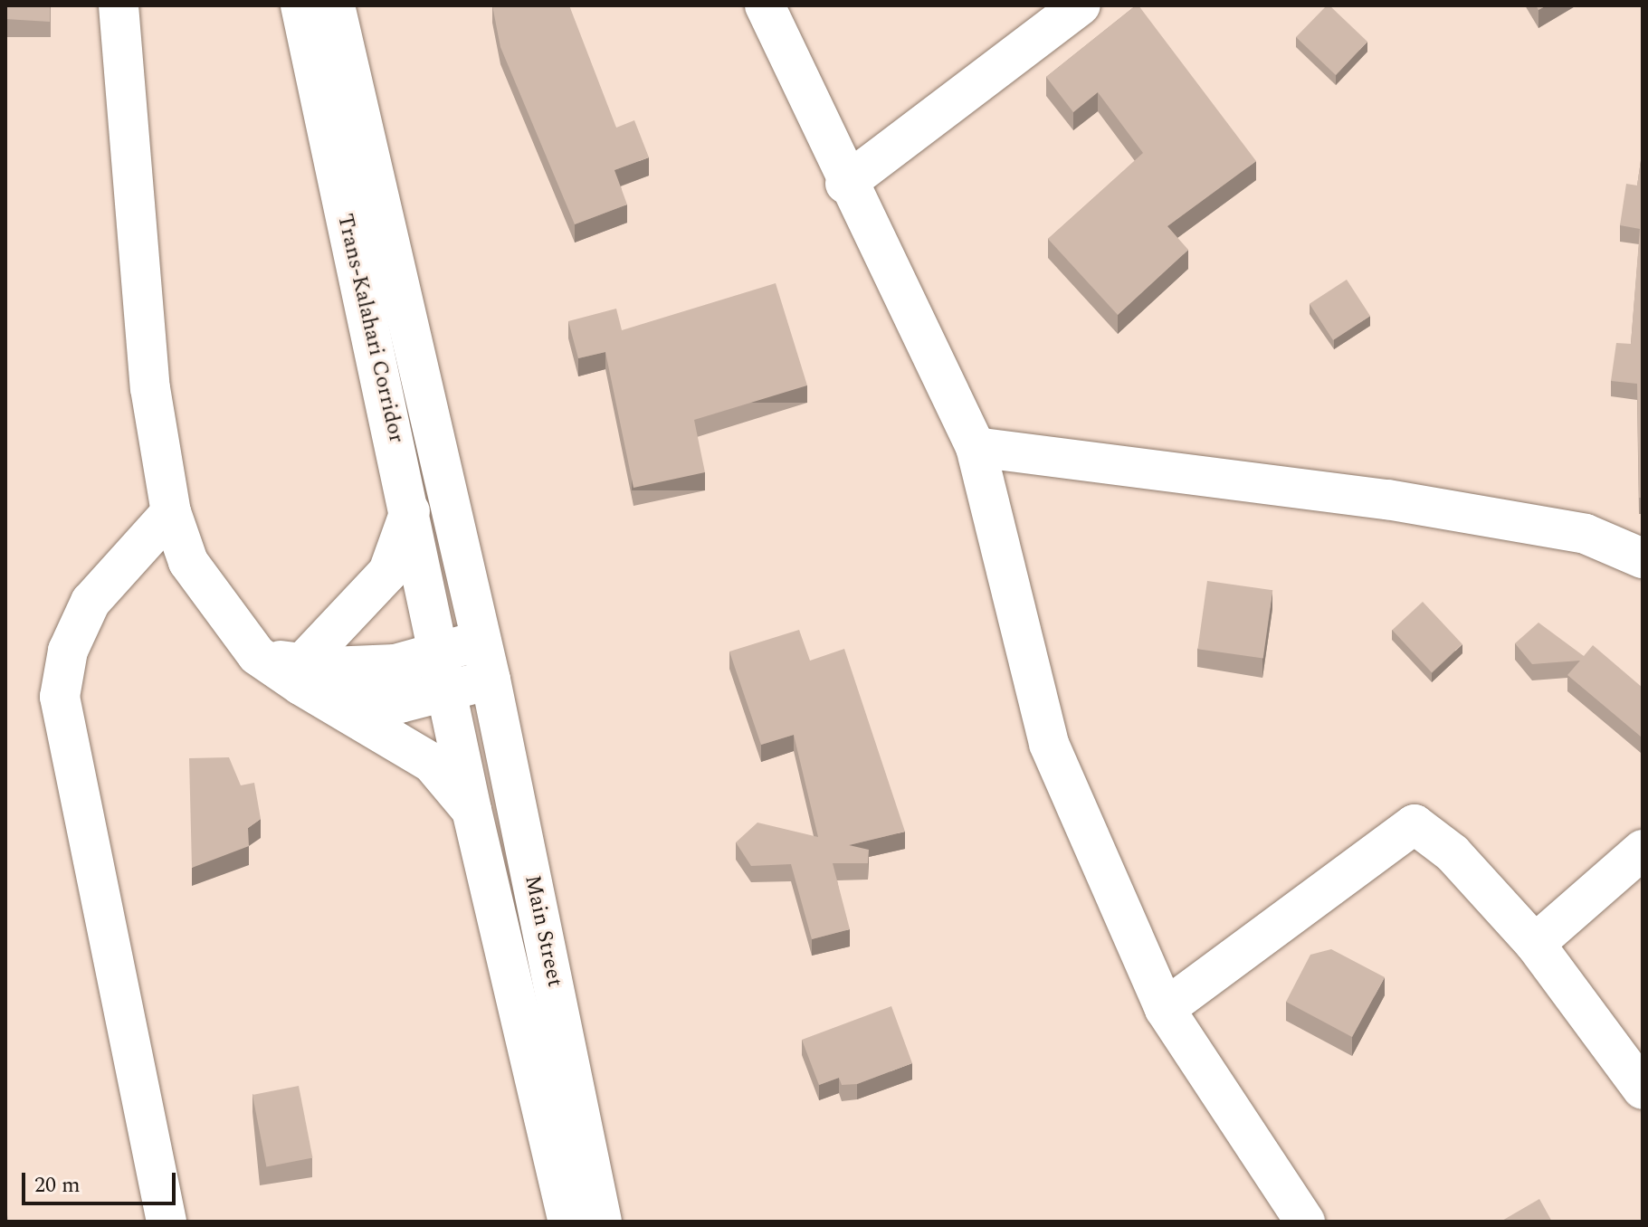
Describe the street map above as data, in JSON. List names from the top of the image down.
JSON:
{
  "streets": {
    "main road": ["Trans-Kalahari Corridor", "Main Street"]
  },
  "crossings": [
    ["Trans-Kalahari Corridor", "Main Street"]
  ],
  "scale_bar": "20 m"
}
